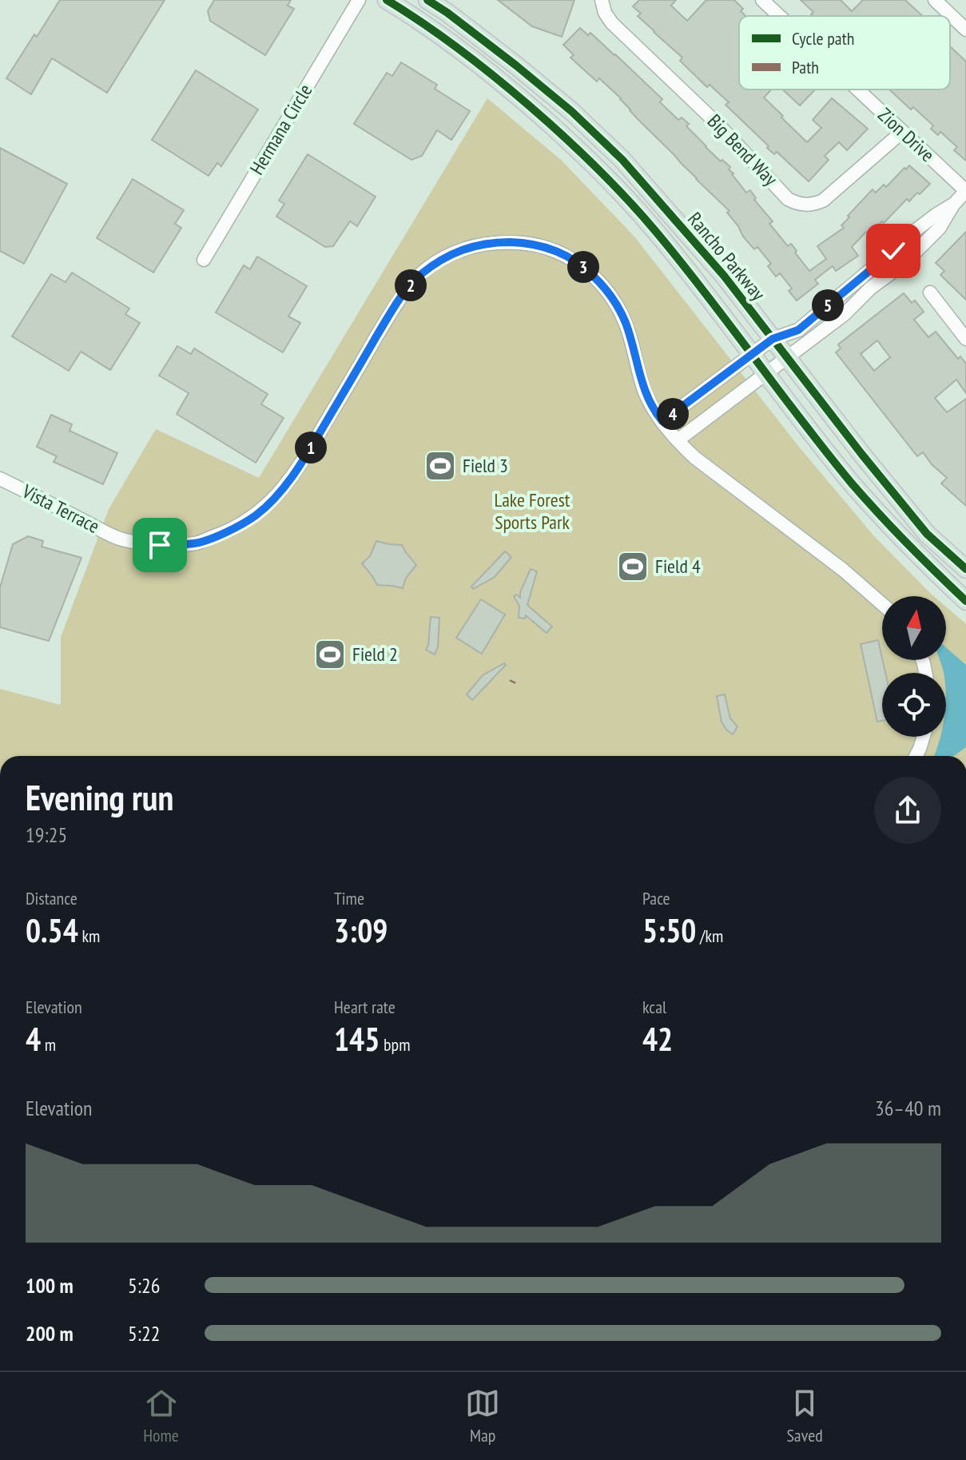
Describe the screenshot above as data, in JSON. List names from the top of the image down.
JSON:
{
  "streets": {
    "main road": ["Rancho Parkway"],
    "street": [
      "Hermana Circle",
      "Zion Drive",
      "Big Bend Way",
      "Vista Terrace"
    ]
  },
  "crossings": [
    ["Zion Drive", "Big Bend Way"]
  ],
  "parks": ["Lake Forest Sports Park"],
  "places": {
    "sports": ["Field 3", "Field 4", "Field 2"]
  },
  "legend": ["Cycle path", "Path"],
  "north": "top",
  "page": {
    "pins": [
      "3",
      "2",
      "5",
      "4",
      "1"
    ],
    "heading": ["Evening run", "19:25"],
    "stats": [
      ["Distance", "0.54 km"],
      ["Time", "3:09"],
      ["Pace", "5:50 /km"],
      ["Elevation", "4 m"],
      ["Heart rate", "145 bpm"],
      ["kcal", "42"]
    ],
    "chart": ["Elevation", "36–40 m"],
    "list": [
      {
        "name": "100 m",
        "note": "5:26"
      },
      {
        "name": "200 m",
        "note": "5:22"
      }
    ],
    "tabs": ["Home", "Map", "Saved"]
  }
}
